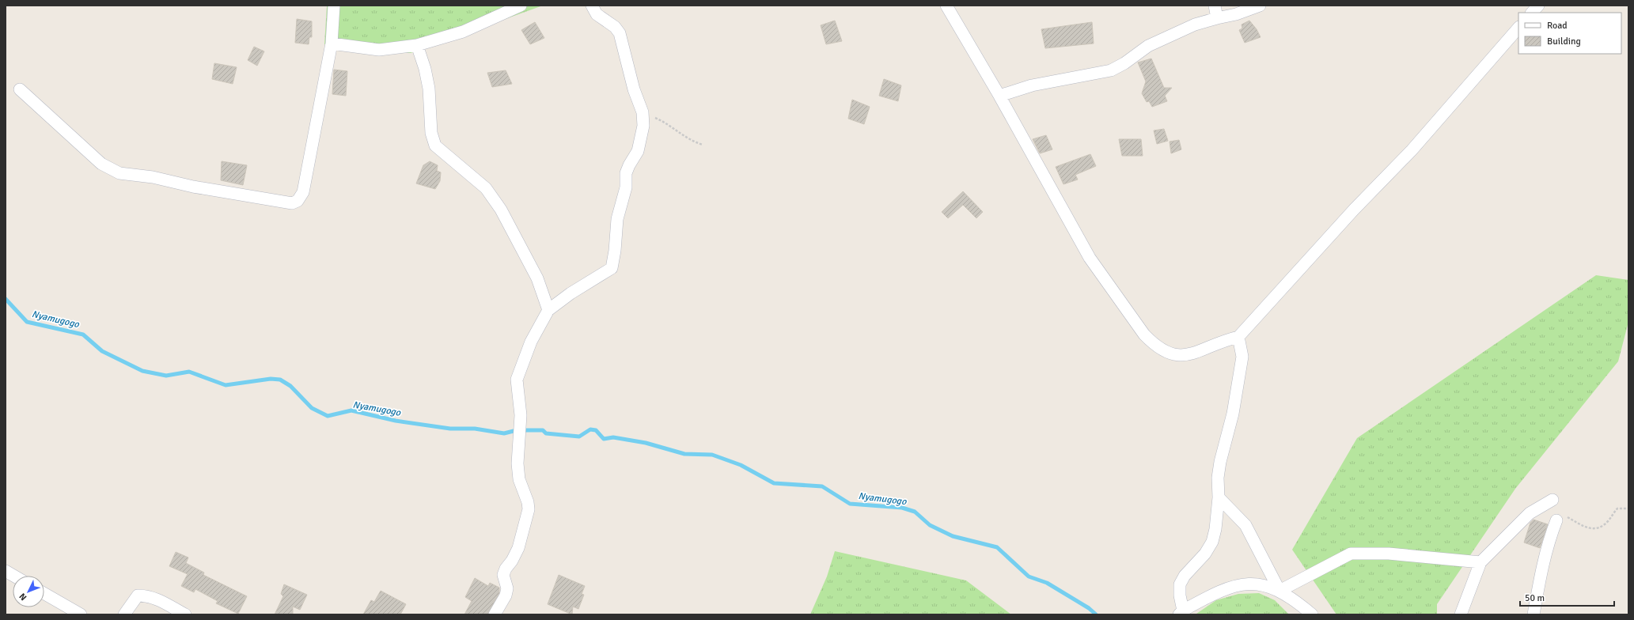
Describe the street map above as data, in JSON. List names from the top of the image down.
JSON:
{
  "water": ["Nyamugogo"],
  "legend": ["Road", "Building"],
  "scale_bar": "50 m",
  "north": "bottom left"
}
